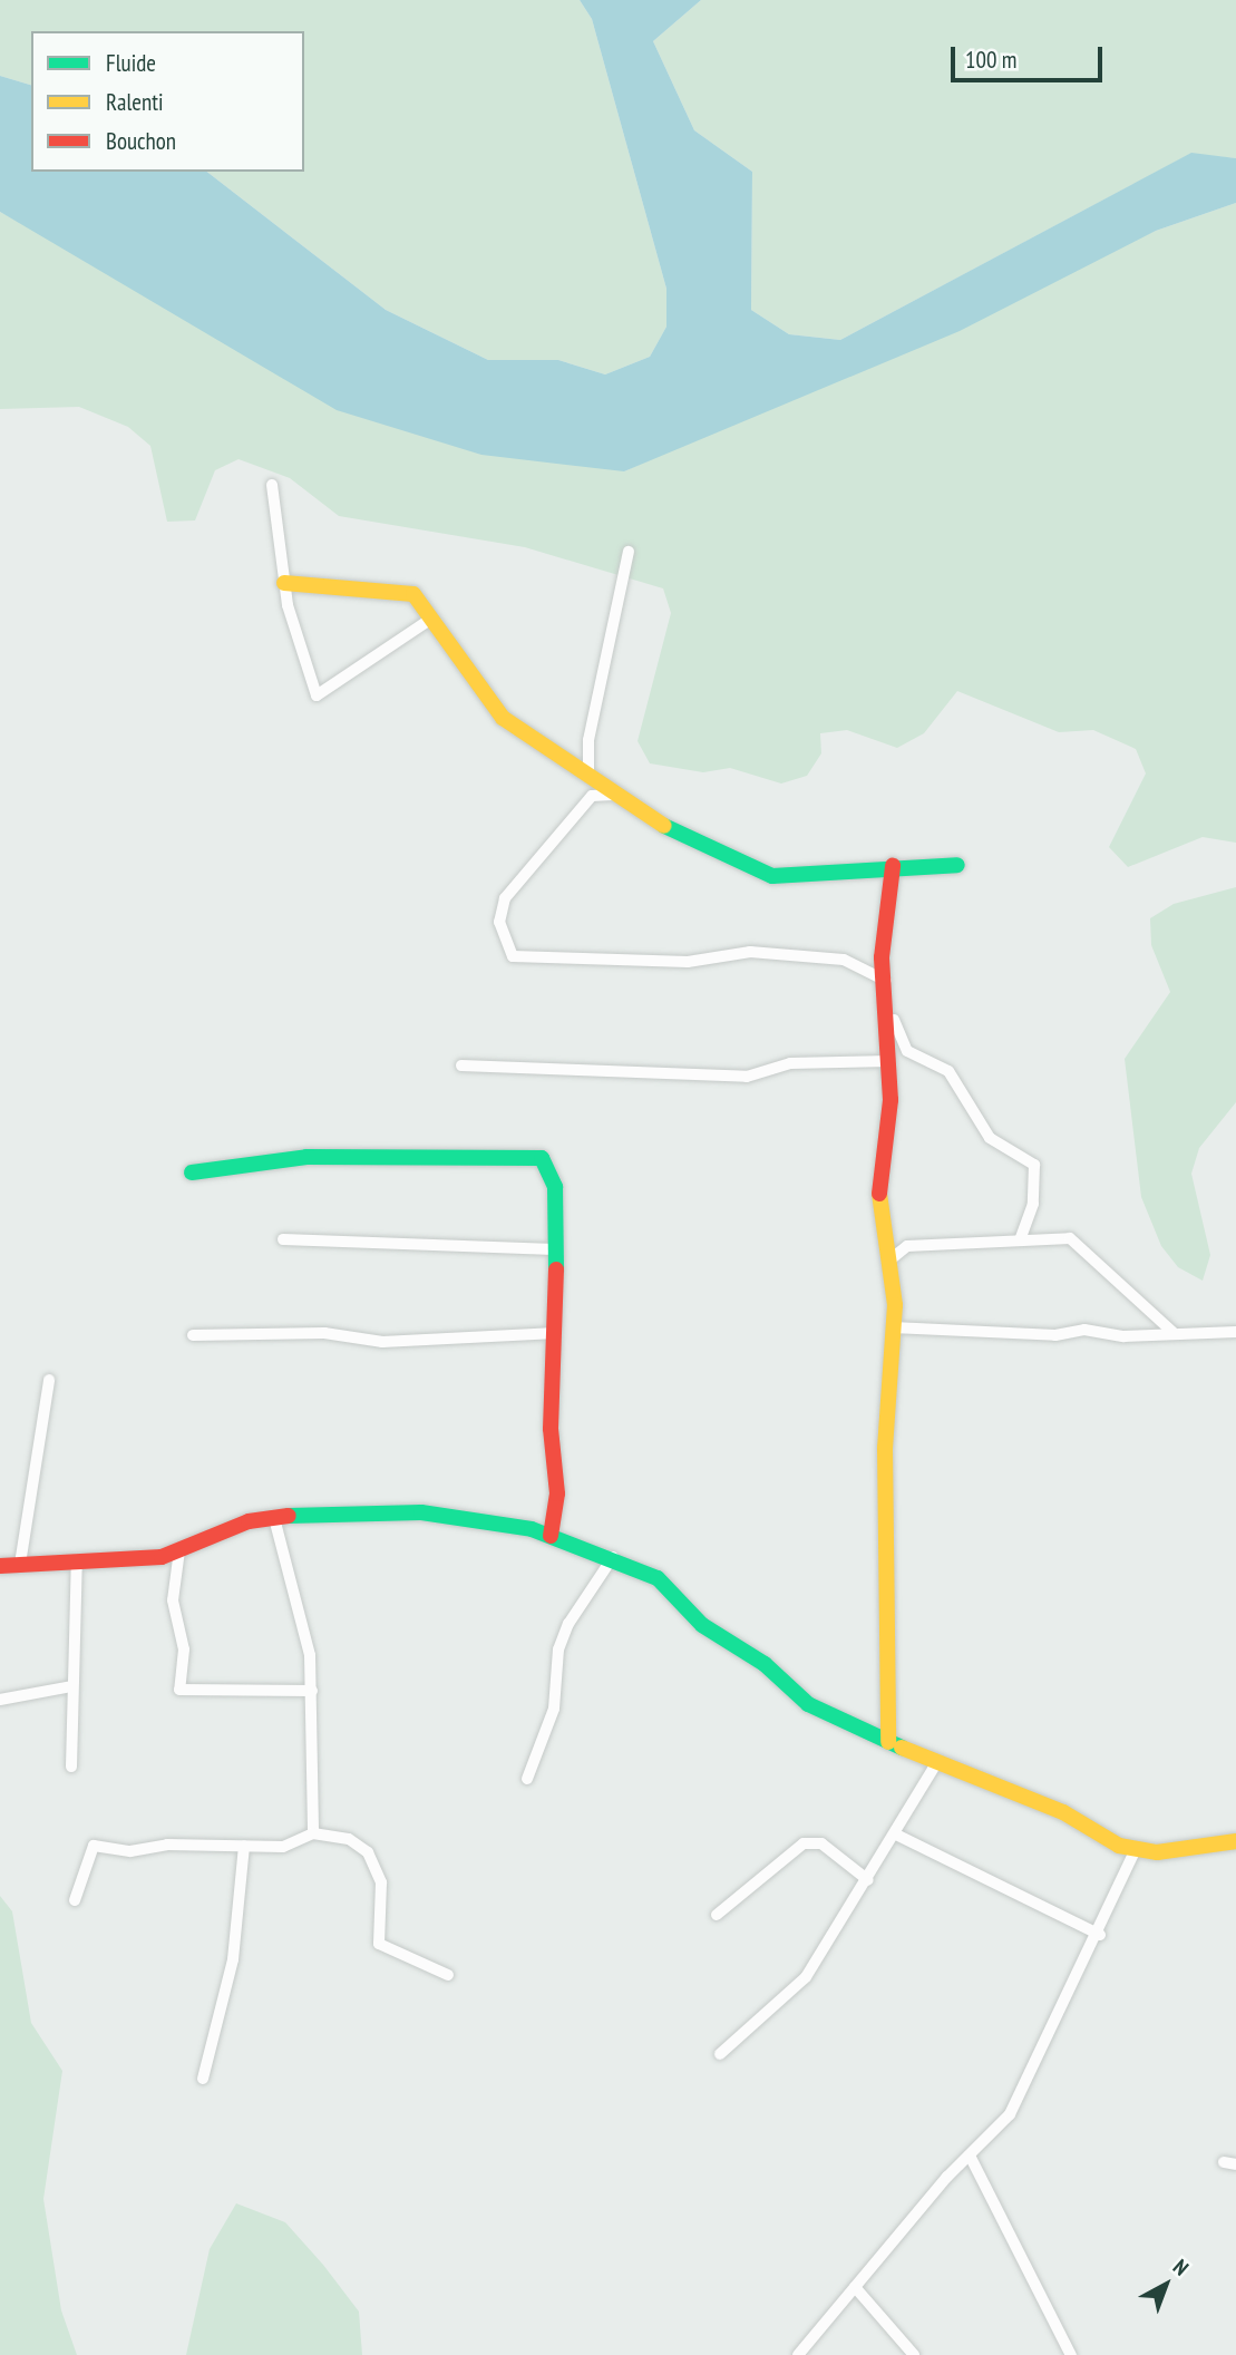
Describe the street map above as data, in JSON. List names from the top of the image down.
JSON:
{
  "legend": ["Fluide", "Ralenti", "Bouchon"],
  "scale_bar": "100 m",
  "north": "top right"
}
